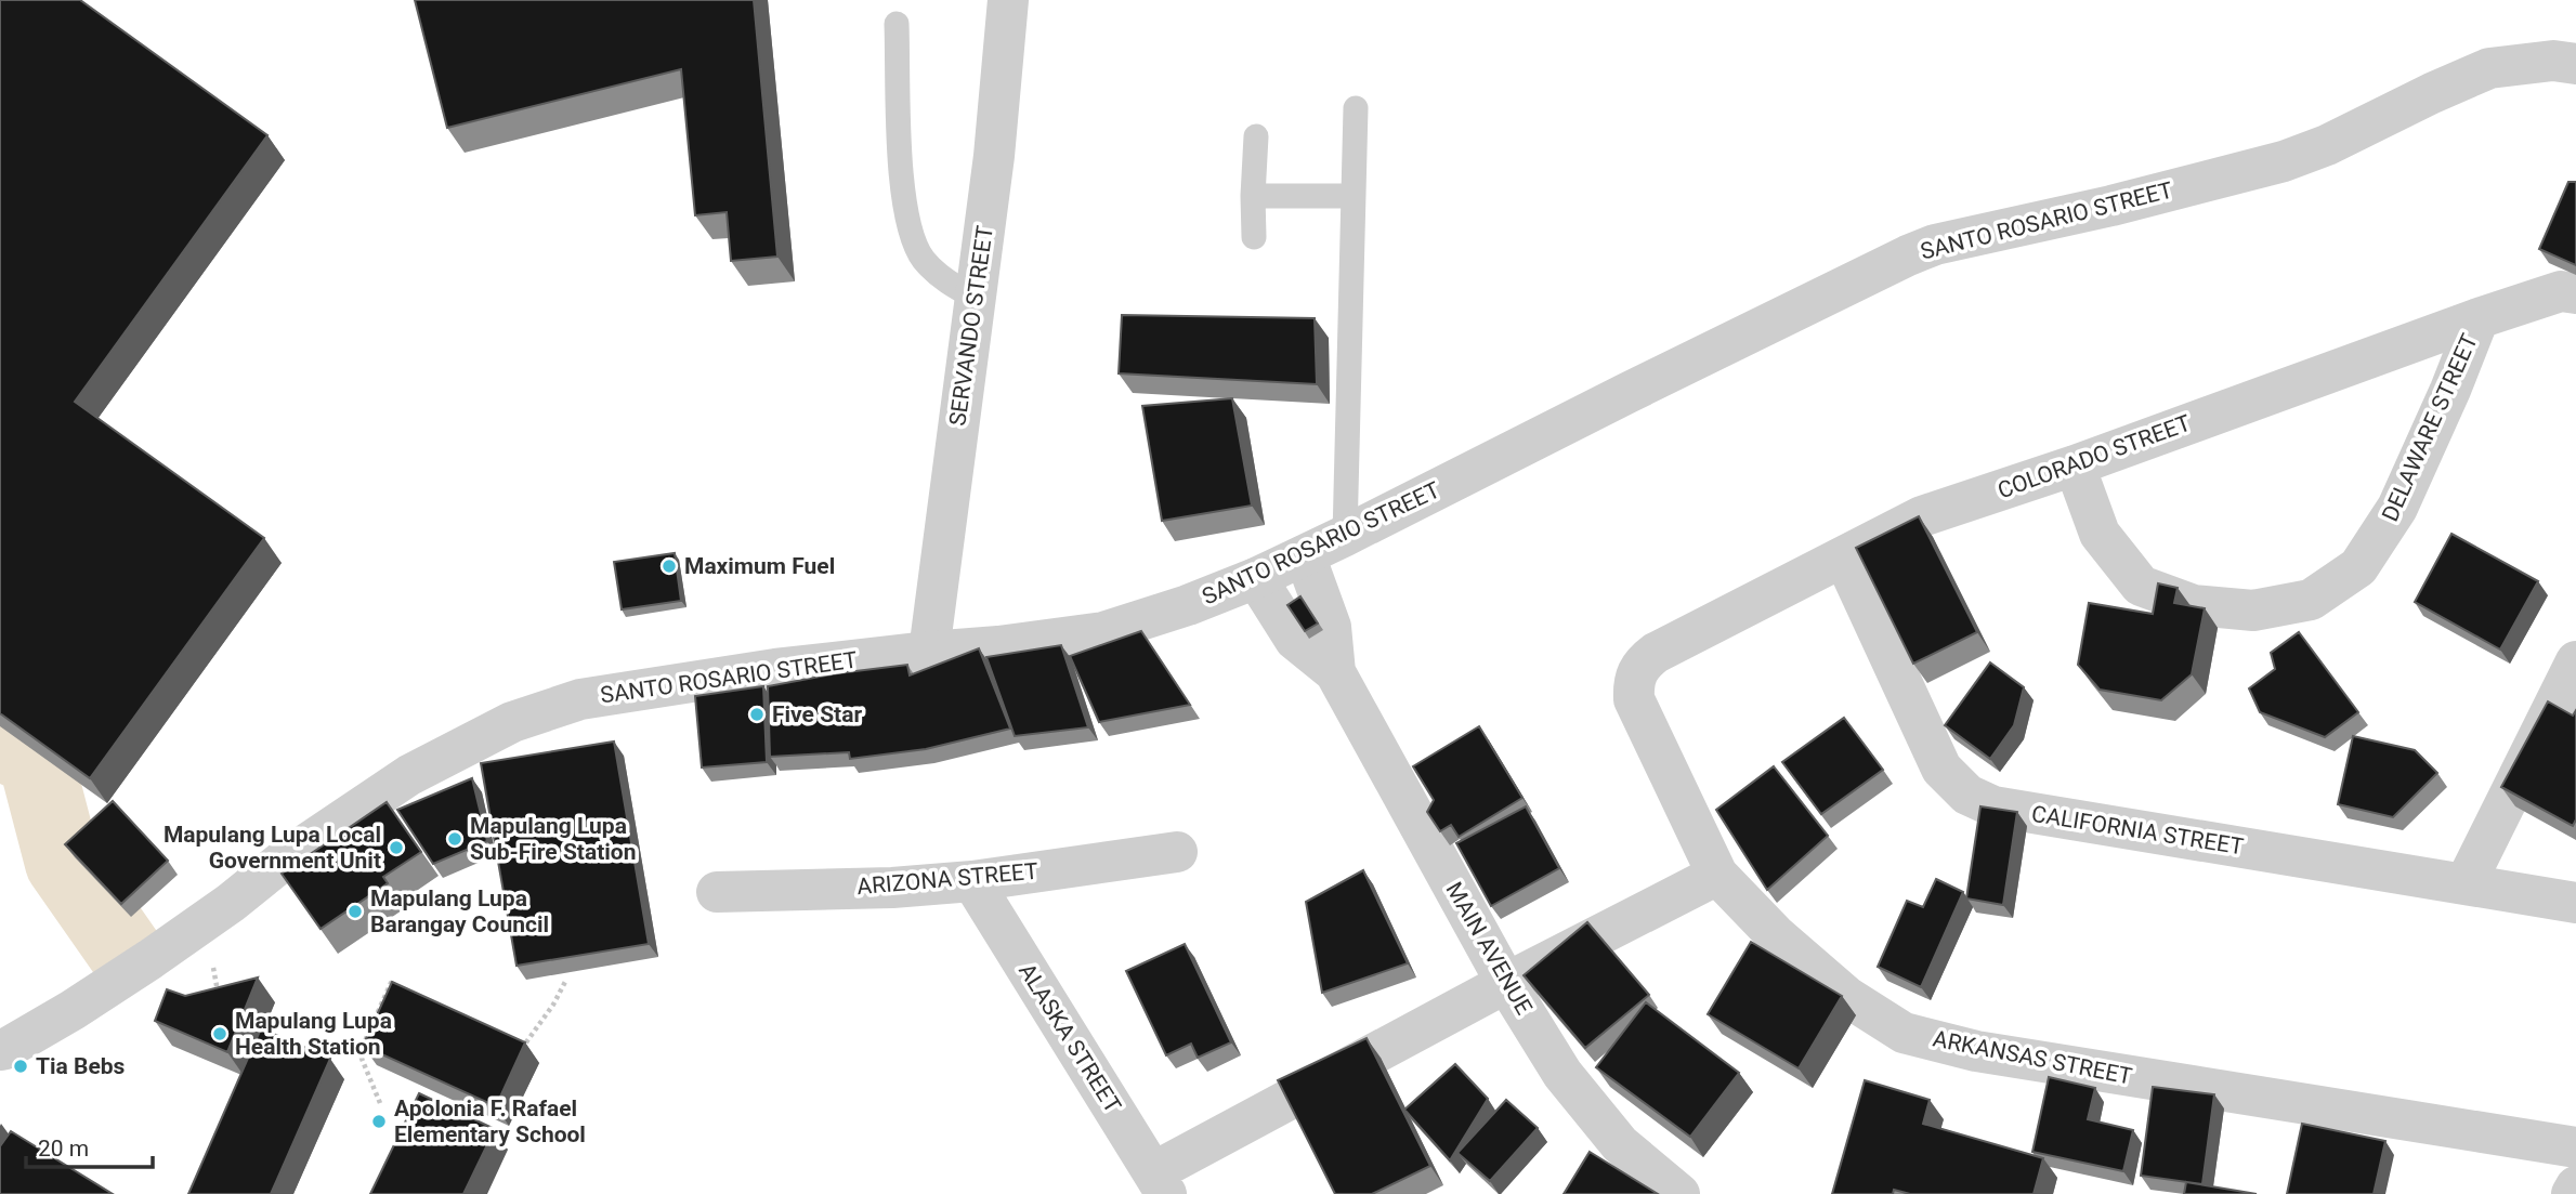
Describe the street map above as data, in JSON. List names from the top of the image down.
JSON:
{
  "streets": {
    "street": [
      "SANTO ROSARIO STREET",
      "SERVANDO STREET",
      "DELAWARE STREET",
      "COLORADO STREET",
      "CALIFORNIA STREET",
      "ARIZONA STREET",
      "MAIN AVENUE",
      "ALASKA STREET",
      "ARKANSAS STREET"
    ]
  },
  "crossings": [
    ["SANTO ROSARIO STREET", "SERVANDO STREET"],
    ["SANTO ROSARIO STREET", "MAIN AVENUE"],
    ["DELAWARE STREET", "COLORADO STREET"],
    ["COLORADO STREET", "CALIFORNIA STREET"],
    ["COLORADO STREET", "ARKANSAS STREET"],
    ["ARIZONA STREET", "ALASKA STREET"]
  ],
  "places": [
    "Maximum Fuel",
    "Five Star",
    "Mapulang Lupa Sub-Fire Station",
    "Mapulang Lupa Local Government Unit",
    "Mapulang Lupa Barangay Council",
    "Mapulang Lupa Health Station",
    "Tia Bebs",
    "Apolonia F. Rafael Elementary School"
  ],
  "scale_bar": "20 m"
}
